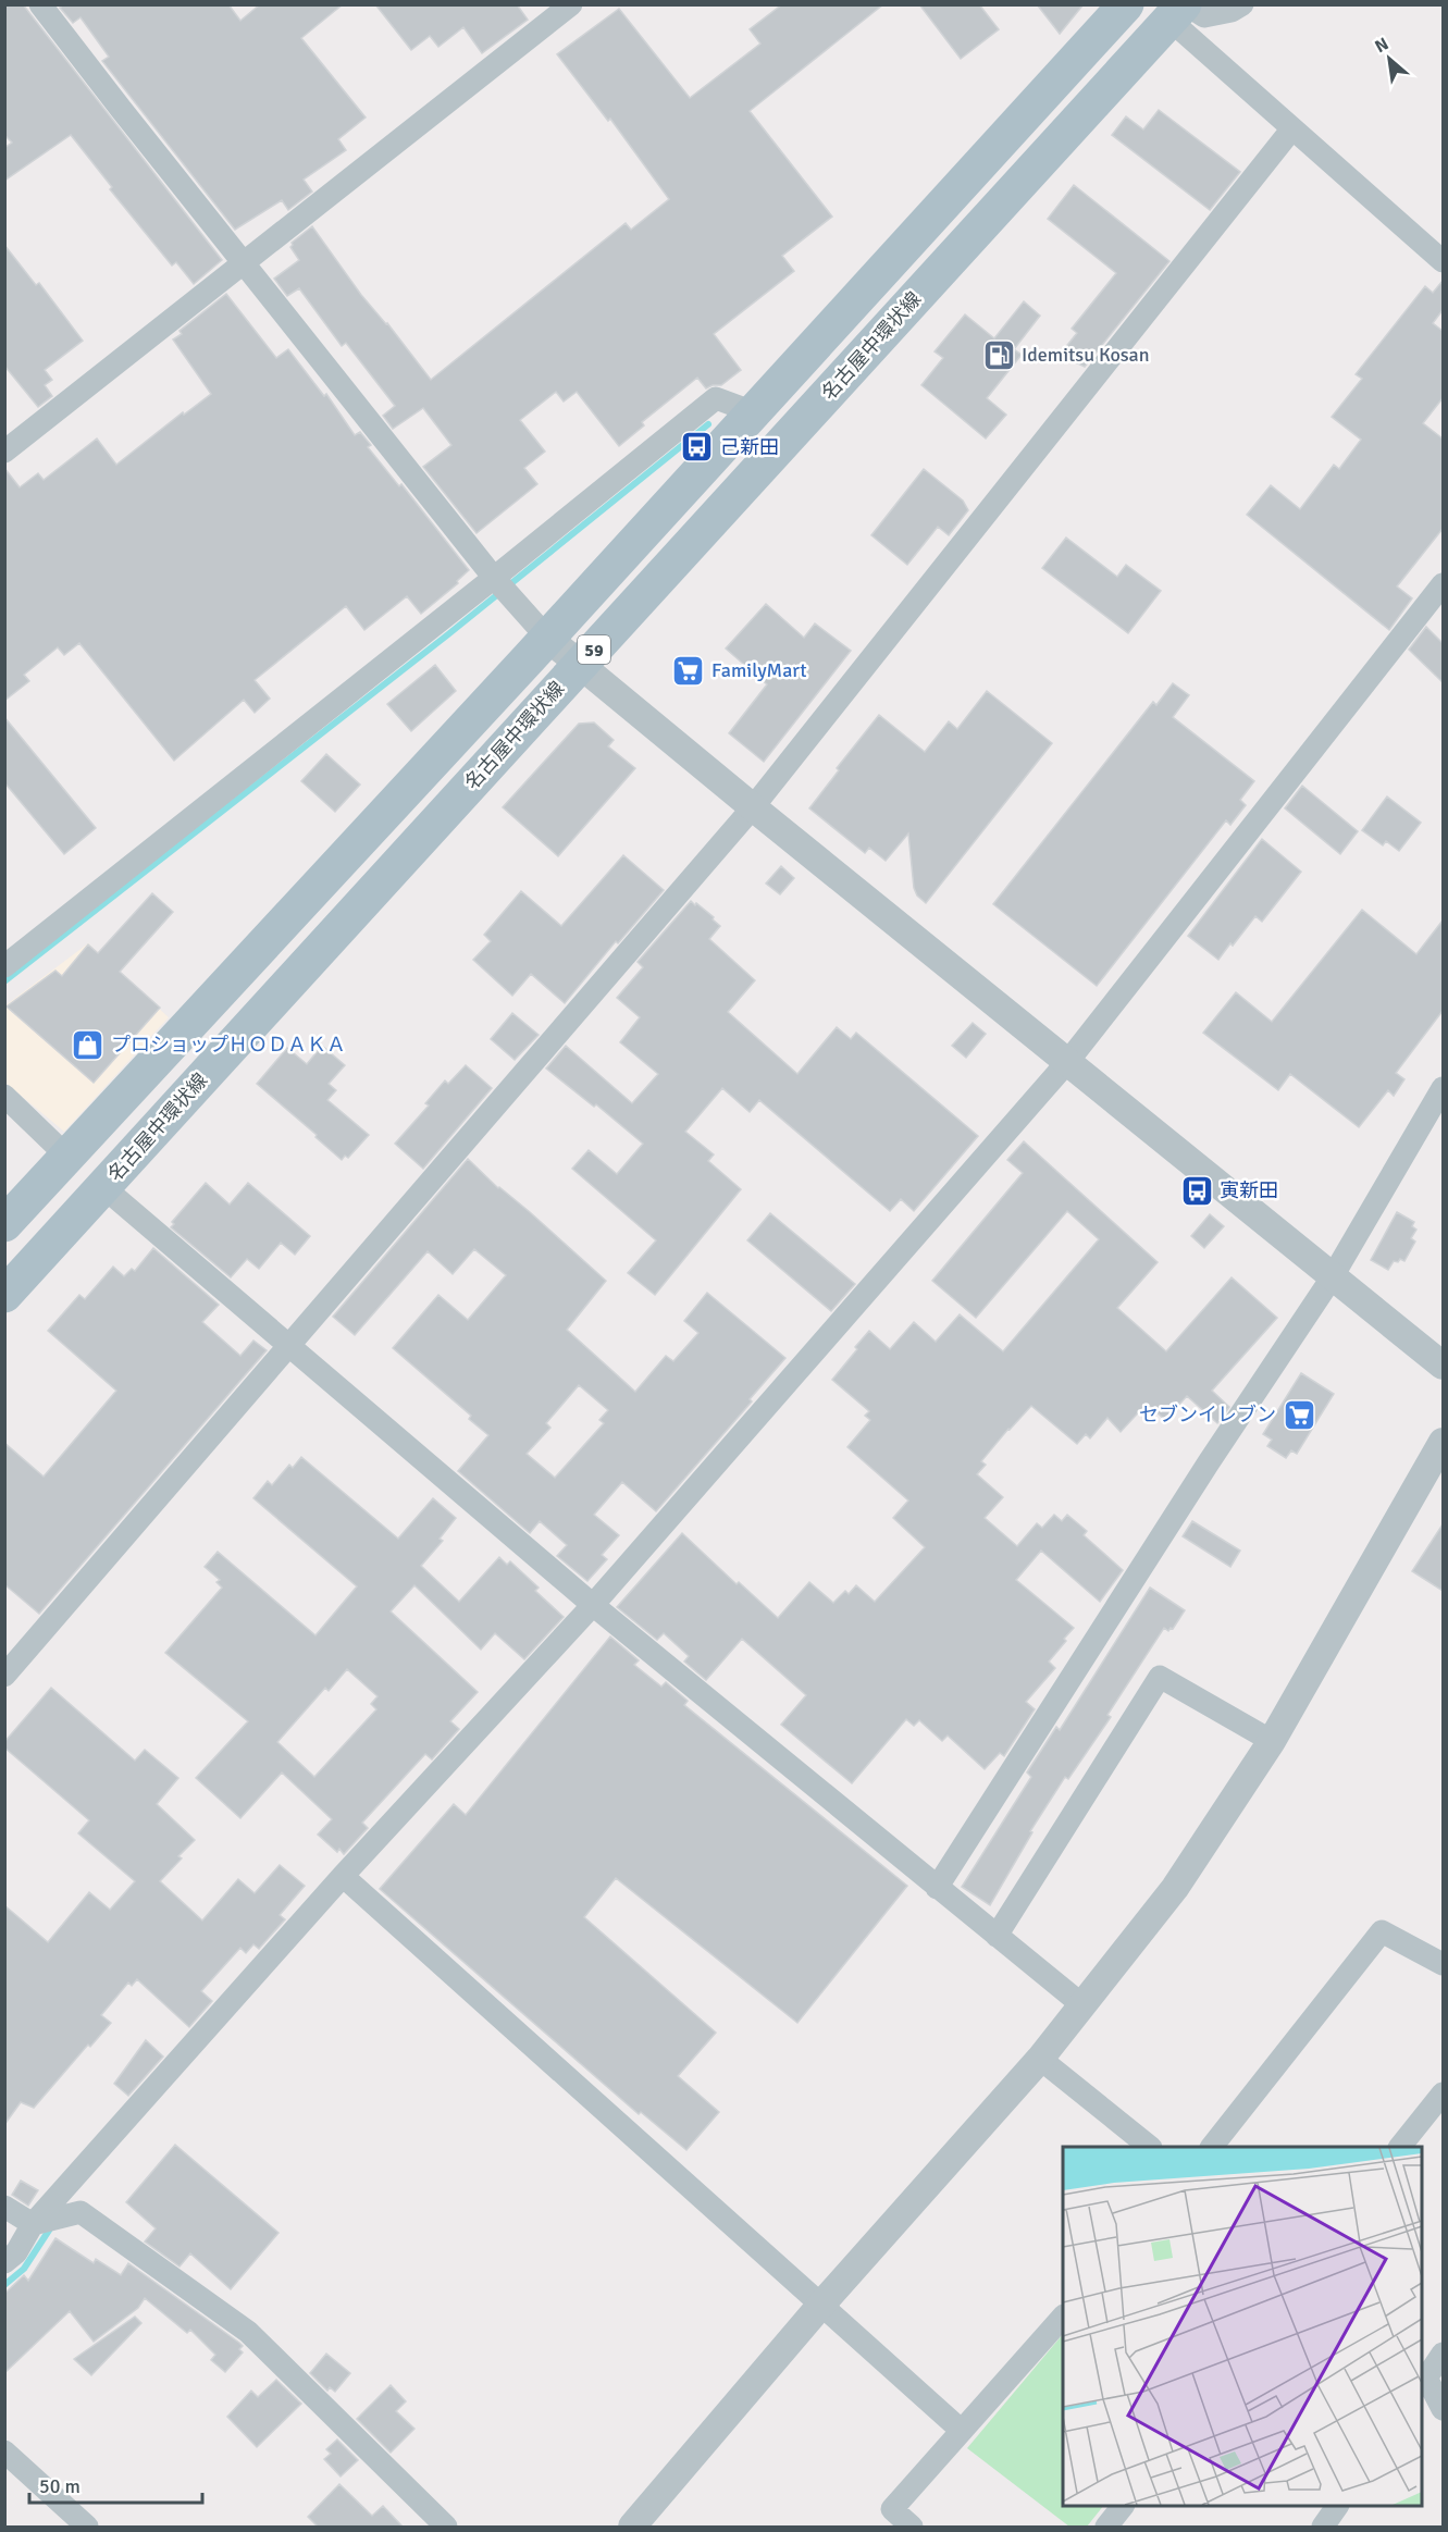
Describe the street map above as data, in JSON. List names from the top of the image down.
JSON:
{
  "streets": {
    "main road": ["名古屋中環状線", "59"]
  },
  "places": {
    "fuel station": ["Idemitsu Kosan"],
    "bus stop": ["己新田", "寅新田"],
    "supermarket": ["FamilyMart", "セブンイレブン"],
    "shop": ["プロショップＨＯＤＡＫＡ"]
  },
  "scale_bar": "50 m",
  "north": "top left"
}
